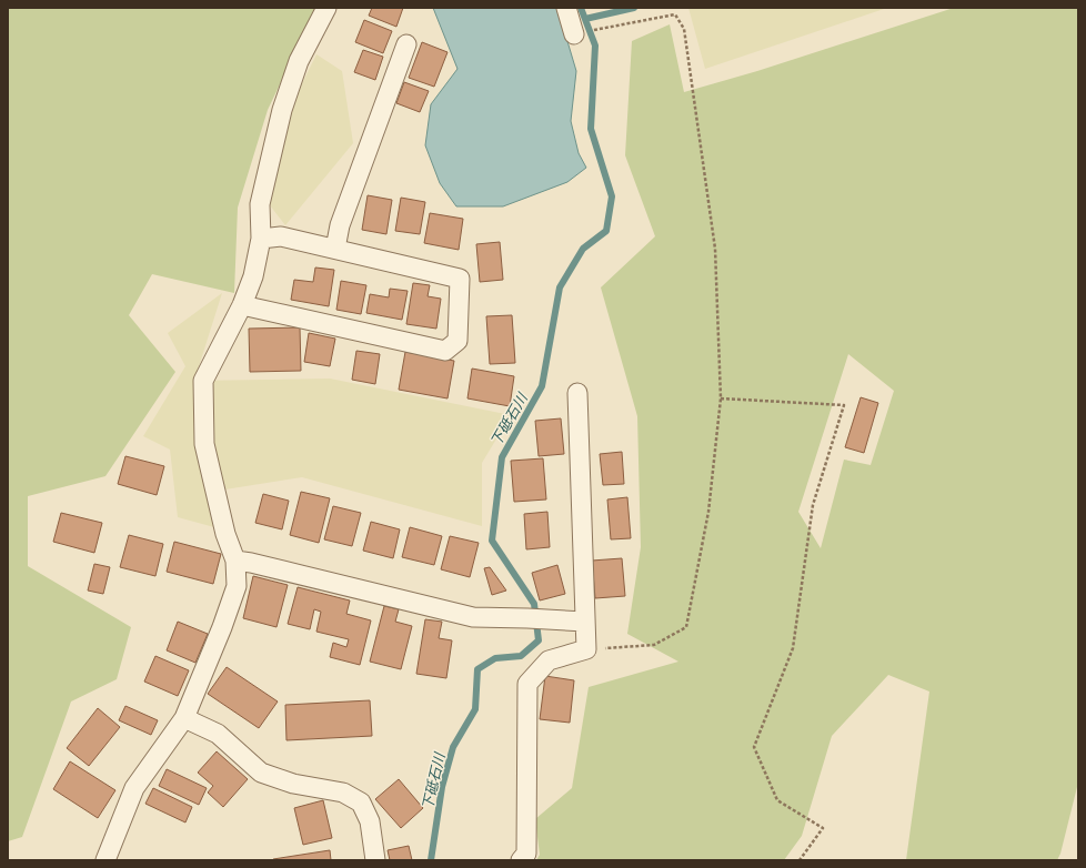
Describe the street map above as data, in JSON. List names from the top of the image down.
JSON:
{
  "water": ["下砥石川"]
}
